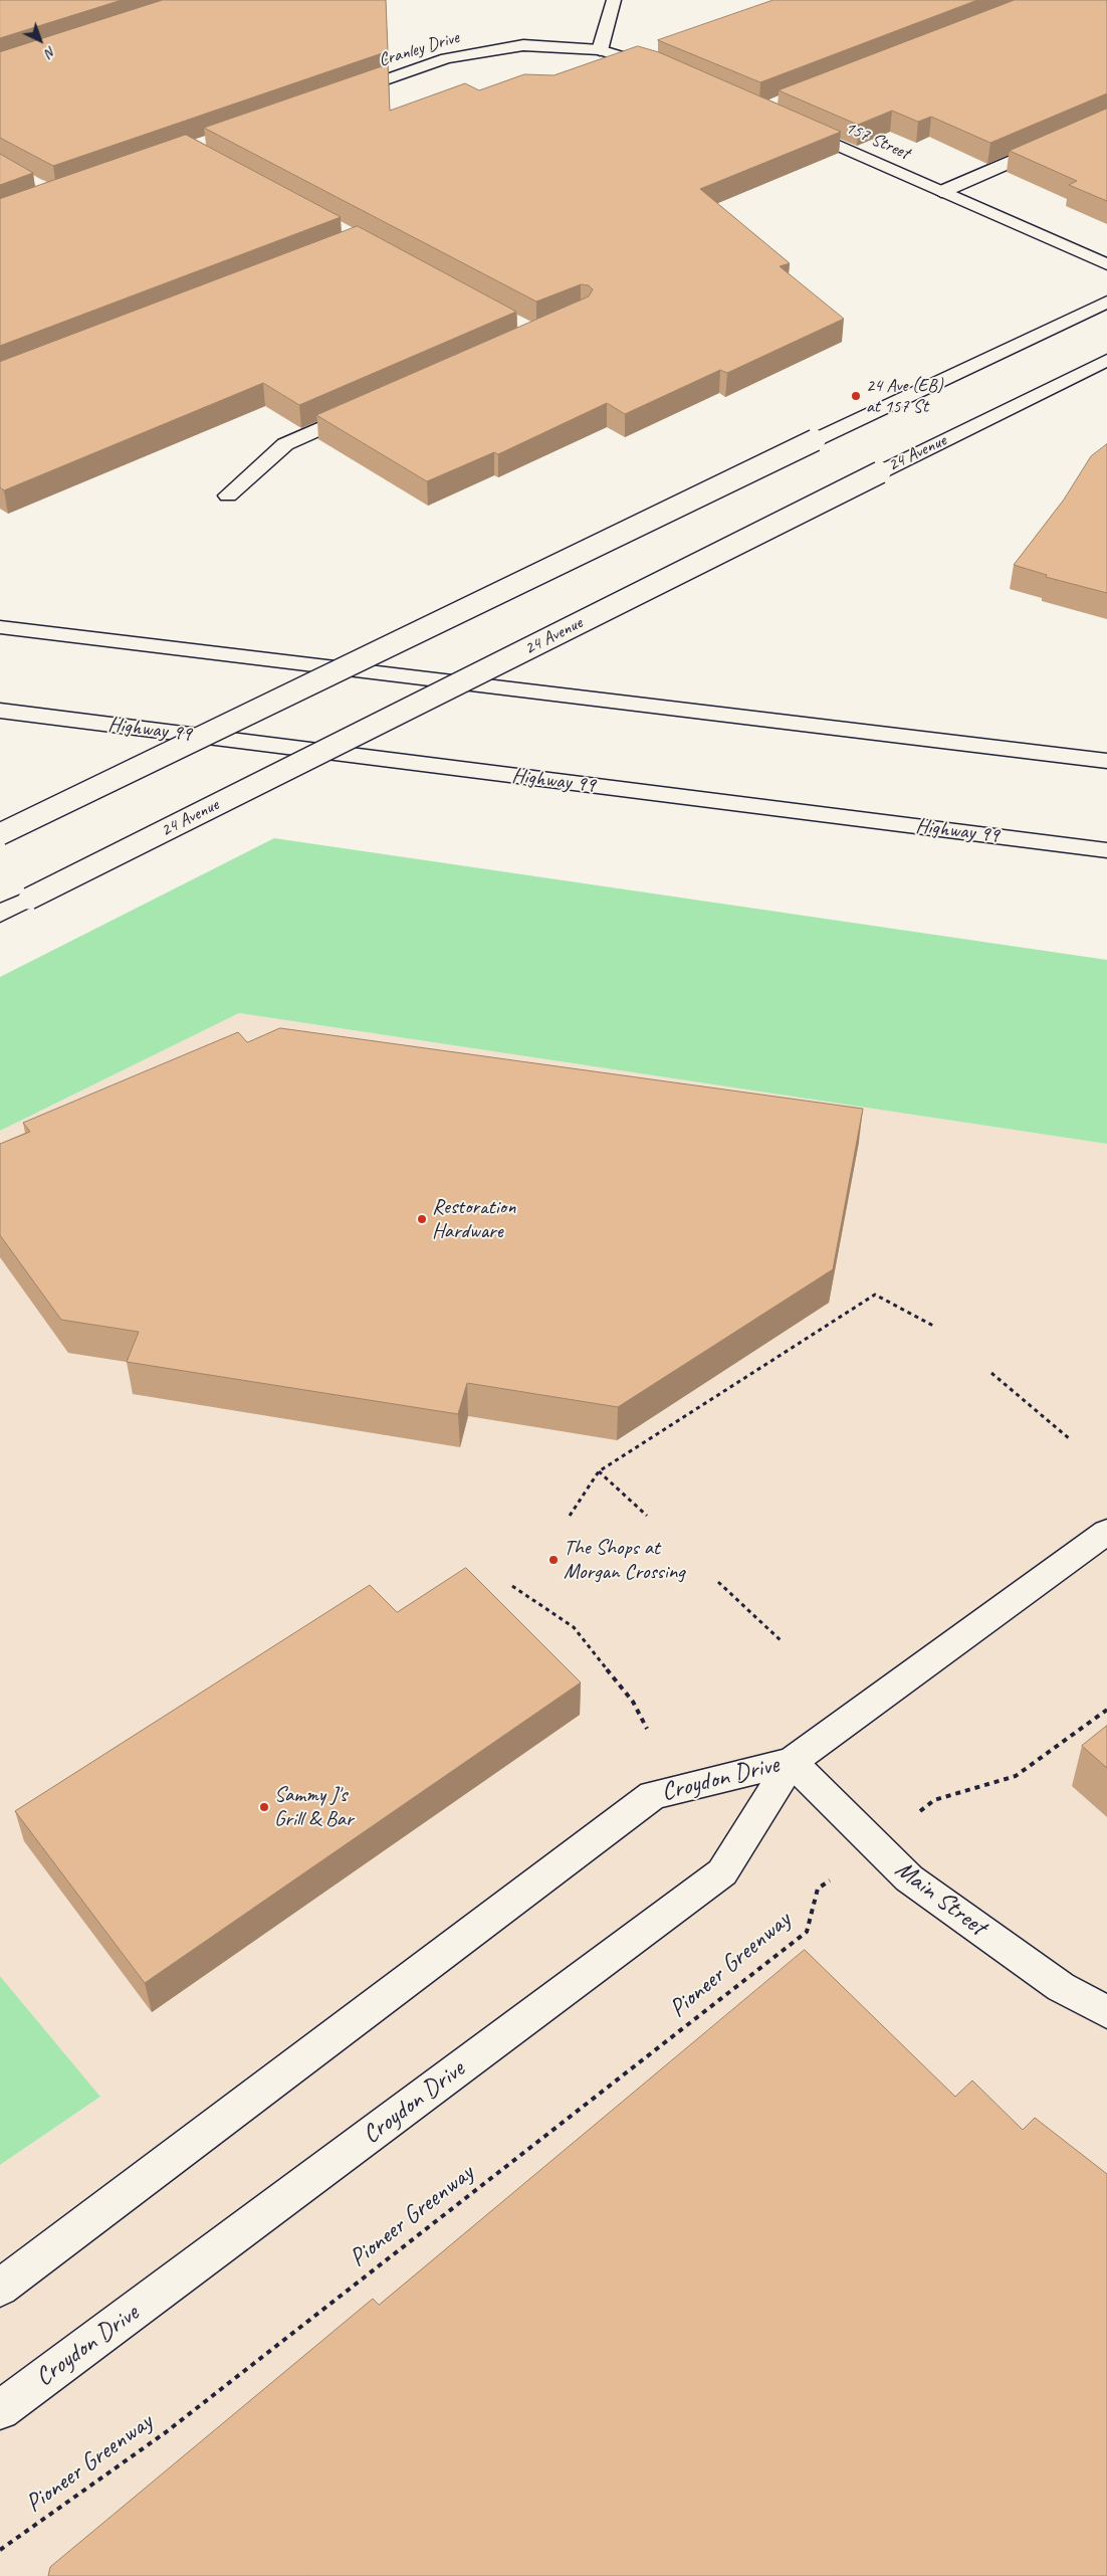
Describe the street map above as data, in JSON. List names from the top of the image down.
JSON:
{
  "streets": {
    "main road": [
      "Cranley Drive",
      "157 Street",
      "24 Avenue",
      "Highway 99",
      "Croydon Drive",
      "Main Street"
    ],
    "path": ["Pioneer Greenway"]
  },
  "crossings": [
    ["Croydon Drive", "Main Street"]
  ],
  "places": [
    "24 Ave (EB) at 157 St",
    "Restoration Hardware",
    "The Shops at Morgan Crossing",
    "Sammy J's Grill & Bar"
  ],
  "north": "bottom right"
}
